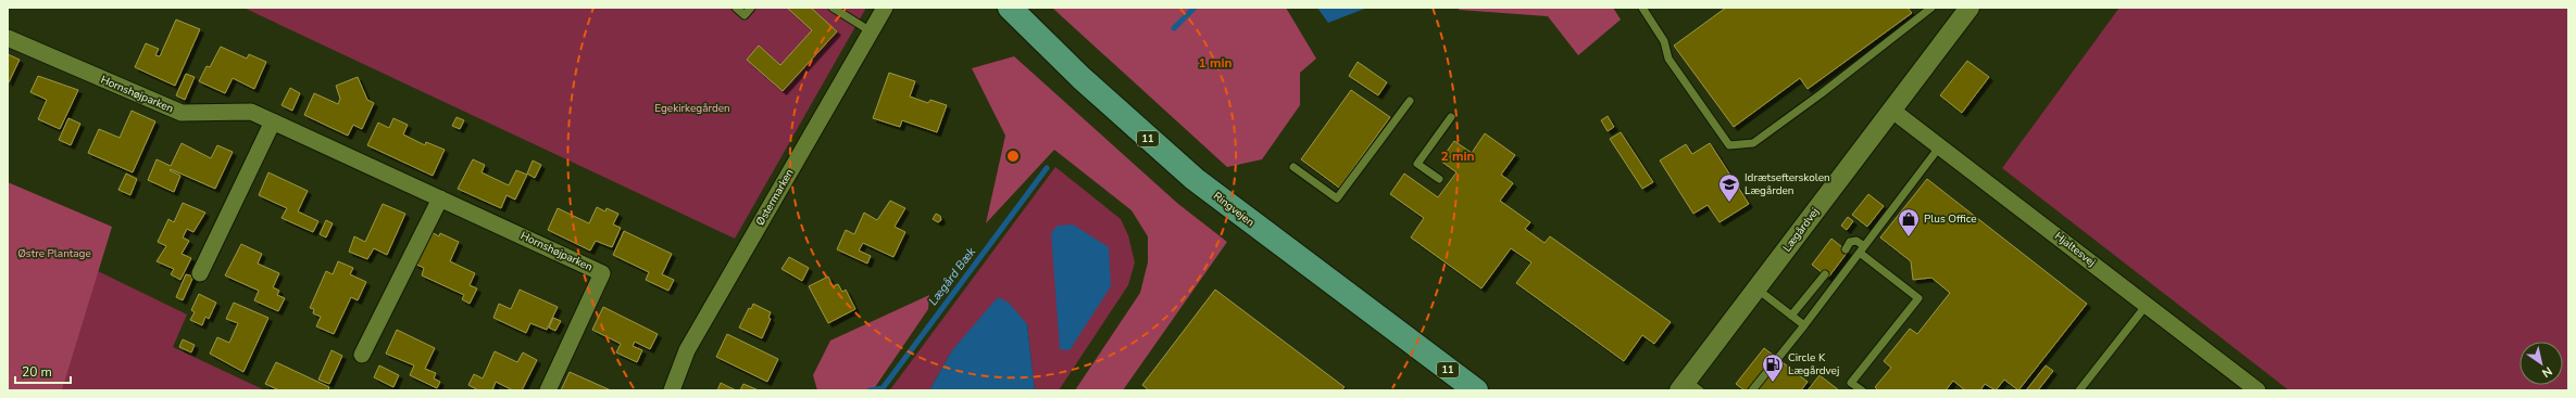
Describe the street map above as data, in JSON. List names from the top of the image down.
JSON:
{
  "streets": {
    "main road": ["11", "Ringvejen"],
    "street": [
      "Hornshøjparken",
      "Østermarken",
      "Lægårdvej",
      "Hjaltesvej"
    ]
  },
  "crossings": [
    ["Lægårdvej", "Hjaltesvej"]
  ],
  "water": ["Lægård Bæk"],
  "parks": ["Egekirkegården", "Østre Plantage"],
  "places": {
    "school or university": ["Idrætsefterskolen Lægården"],
    "shop": ["Plus Office"],
    "fuel station": ["Circle K Lægårdvej"]
  },
  "scale_bar": "20 m",
  "north": "bottom right",
  "rings": ["1 min", "2 min"]
}
